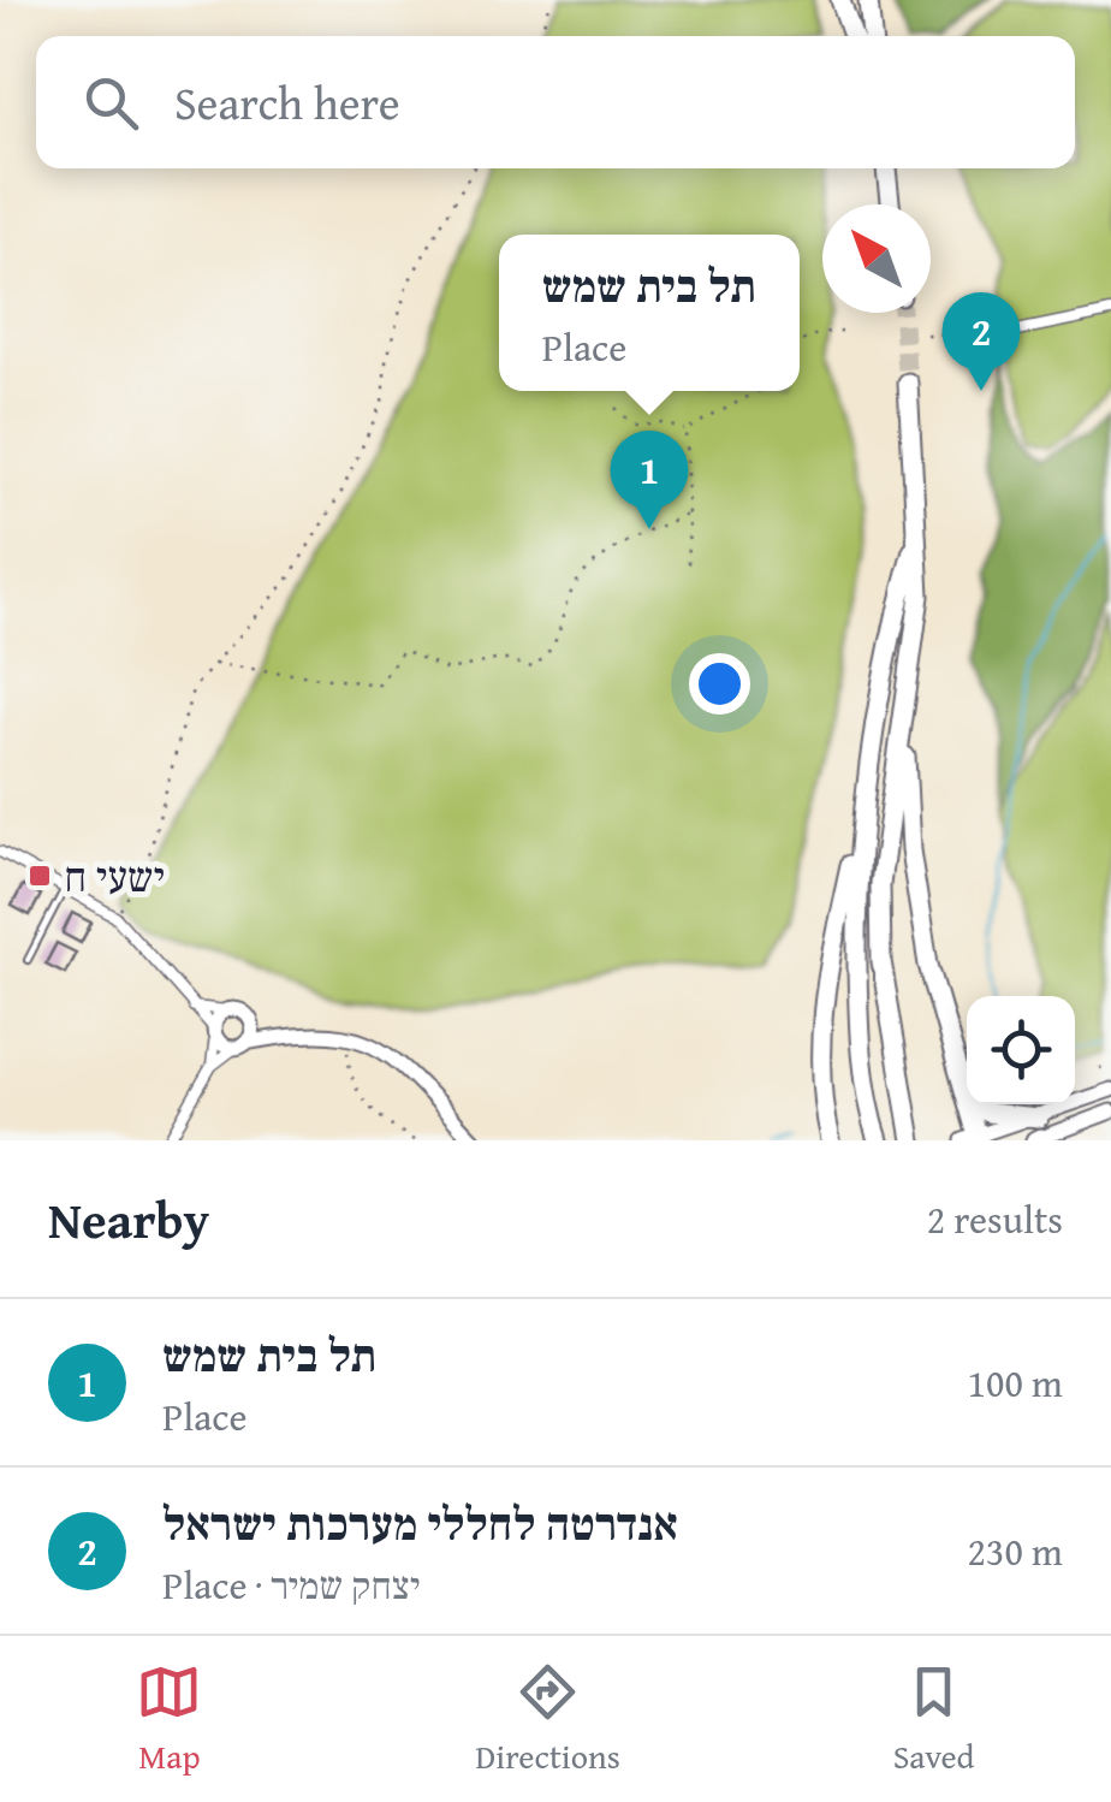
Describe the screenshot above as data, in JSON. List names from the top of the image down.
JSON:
{
  "places": {
    "transit": ["ישעי ח"]
  },
  "north": "top left",
  "page": {
    "search": "Search here",
    "popup": ["תל בית שמש", "Place"],
    "pins": ["2", "1"],
    "heading": ["Nearby", "2 results"],
    "list": [
      {
        "mark": "1",
        "name": "תל בית שמש",
        "note": "Place",
        "value": "100 m"
      },
      {
        "mark": "2",
        "name": "אנדרטה לחללי מערכות ישראל",
        "note": "Place · יצחק שמיר",
        "value": "230 m"
      }
    ],
    "nav": ["Map", "Directions", "Saved"]
  }
}
